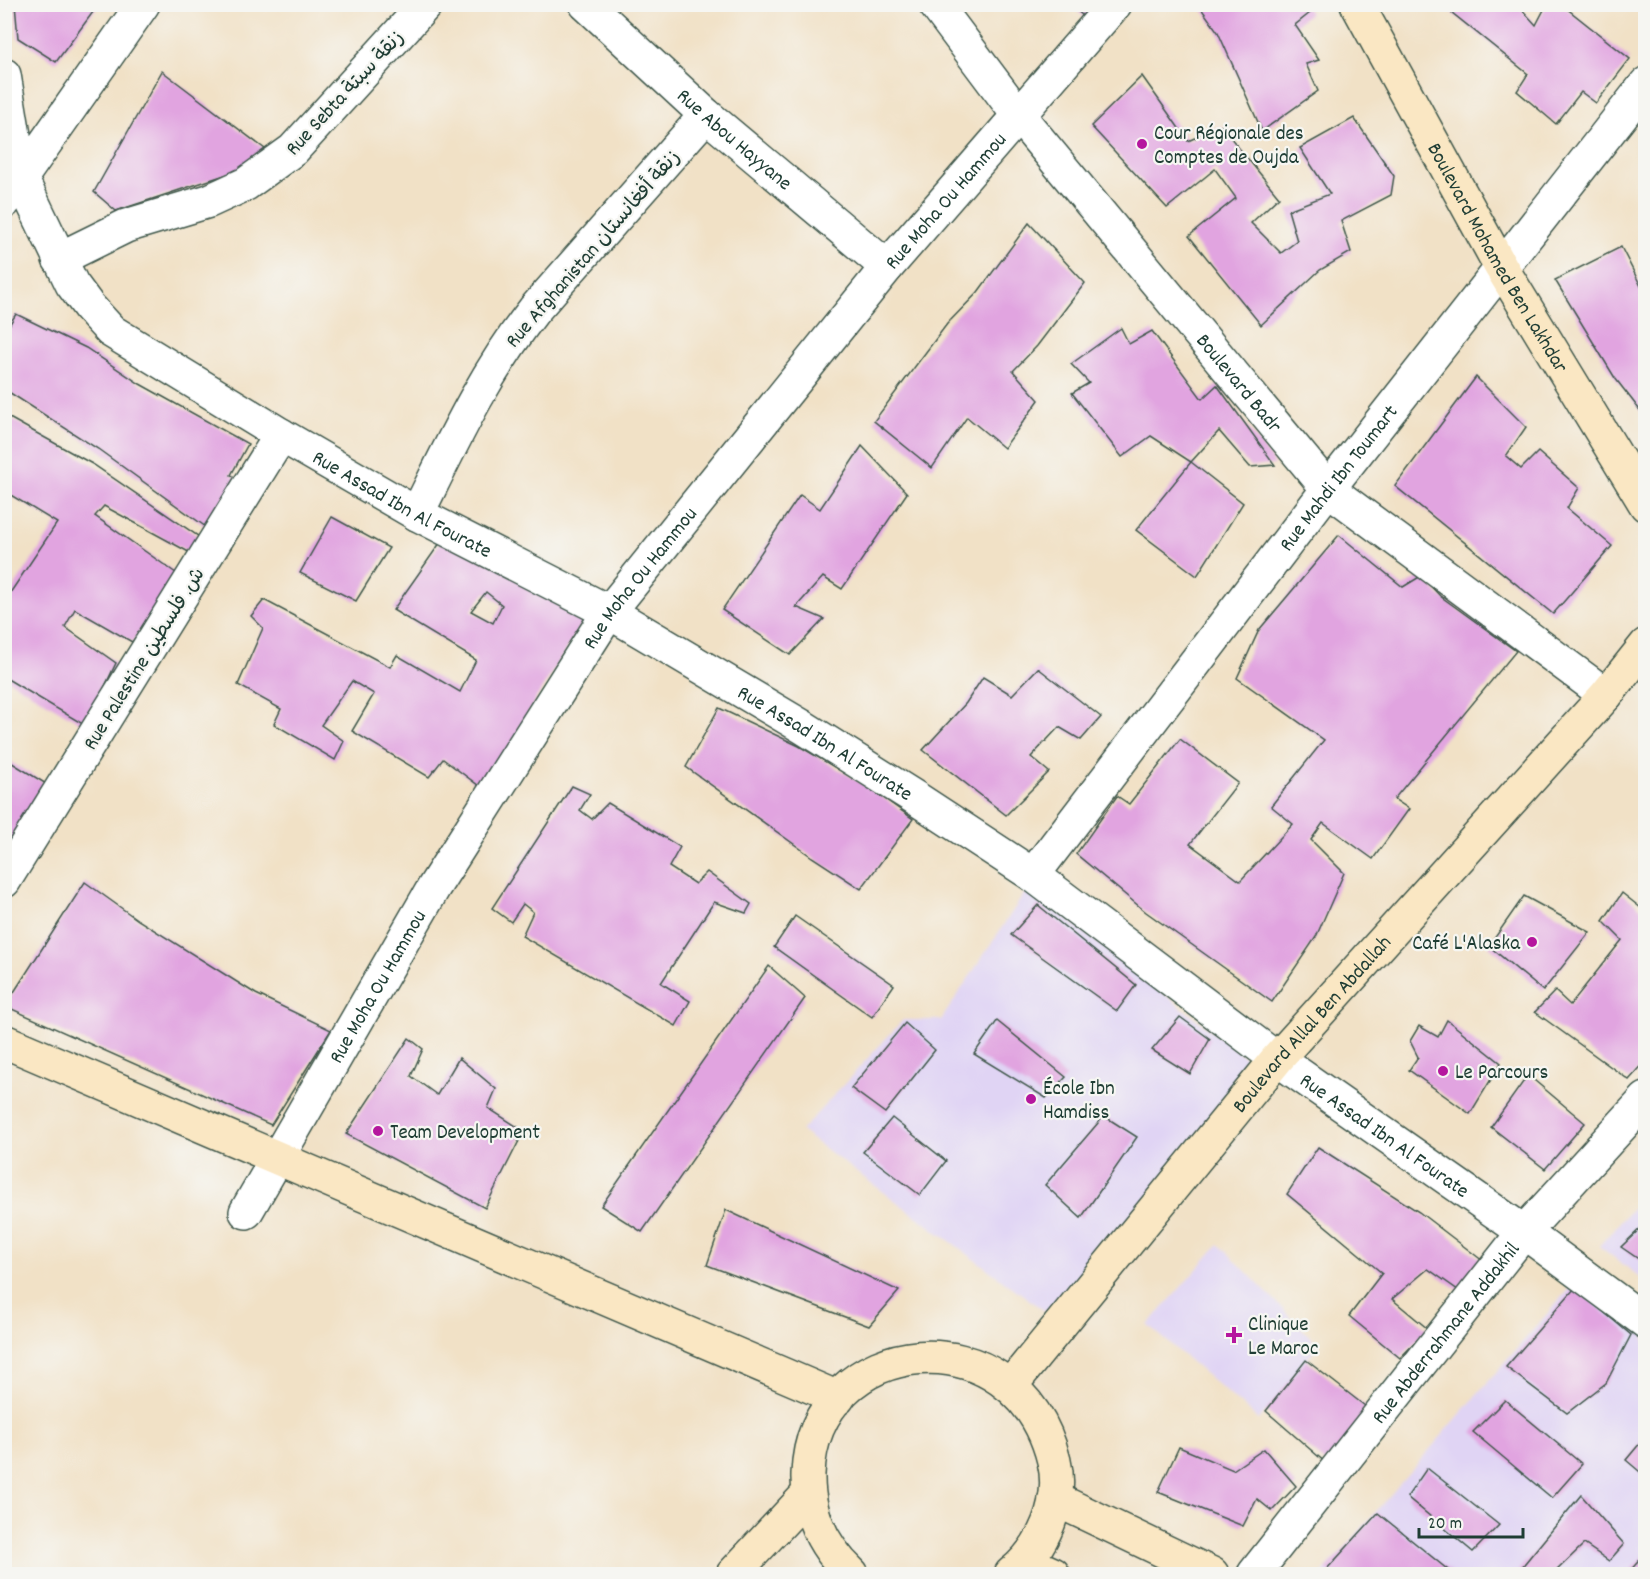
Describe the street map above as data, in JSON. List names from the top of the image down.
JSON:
{
  "streets": {
    "main road": ["Boulevard Mohamed Ben Lakhdar", "Boulevard Allal Ben Abdallah"],
    "street": [
      "Rue Sebta زنقة سبتة",
      "Rue Abou Hayyane",
      "Rue Moha Ou Hammou",
      "Rue Afghanistan زنقة أفغانستان",
      "Boulevard Badr",
      "Rue Mahdi Ibn Toumart",
      "Rue Assad Ibn Al Fourate",
      "Rue Palestine ش. فلسطين",
      "Rue Abderrahmane Addakhil"
    ]
  },
  "crossings": [
    ["Rue Sebta زنقة سبتة", "Rue Assad Ibn Al Fourate"],
    ["Rue Abou Hayyane", "Rue Moha Ou Hammou"],
    ["Rue Abou Hayyane", "Rue Afghanistan زنقة أفغانستان"],
    ["Rue Moha Ou Hammou", "Boulevard Badr"],
    ["Rue Moha Ou Hammou", "Rue Assad Ibn Al Fourate"],
    ["Rue Afghanistan زنقة أفغانستان", "Rue Assad Ibn Al Fourate"],
    ["Boulevard Mohamed Ben Lakhdar", "Rue Mahdi Ibn Toumart"],
    ["Boulevard Badr", "Rue Mahdi Ibn Toumart"],
    ["Boulevard Badr", "Boulevard Allal Ben Abdallah"],
    ["Rue Mahdi Ibn Toumart", "Rue Assad Ibn Al Fourate"],
    ["Rue Assad Ibn Al Fourate", "Rue Palestine ش. فلسطين"],
    ["Rue Assad Ibn Al Fourate", "Boulevard Allal Ben Abdallah"],
    ["Rue Assad Ibn Al Fourate", "Rue Abderrahmane Addakhil"]
  ],
  "places": {
    "other": [
      "Cour Régionale des Comptes de Oujda",
      "Café L'Alaska",
      "Le Parcours",
      "École Ibn Hamdiss",
      "Team Development"
    ],
    "health": ["Clinique Le Maroc"]
  },
  "scale_bar": "20 m"
}
